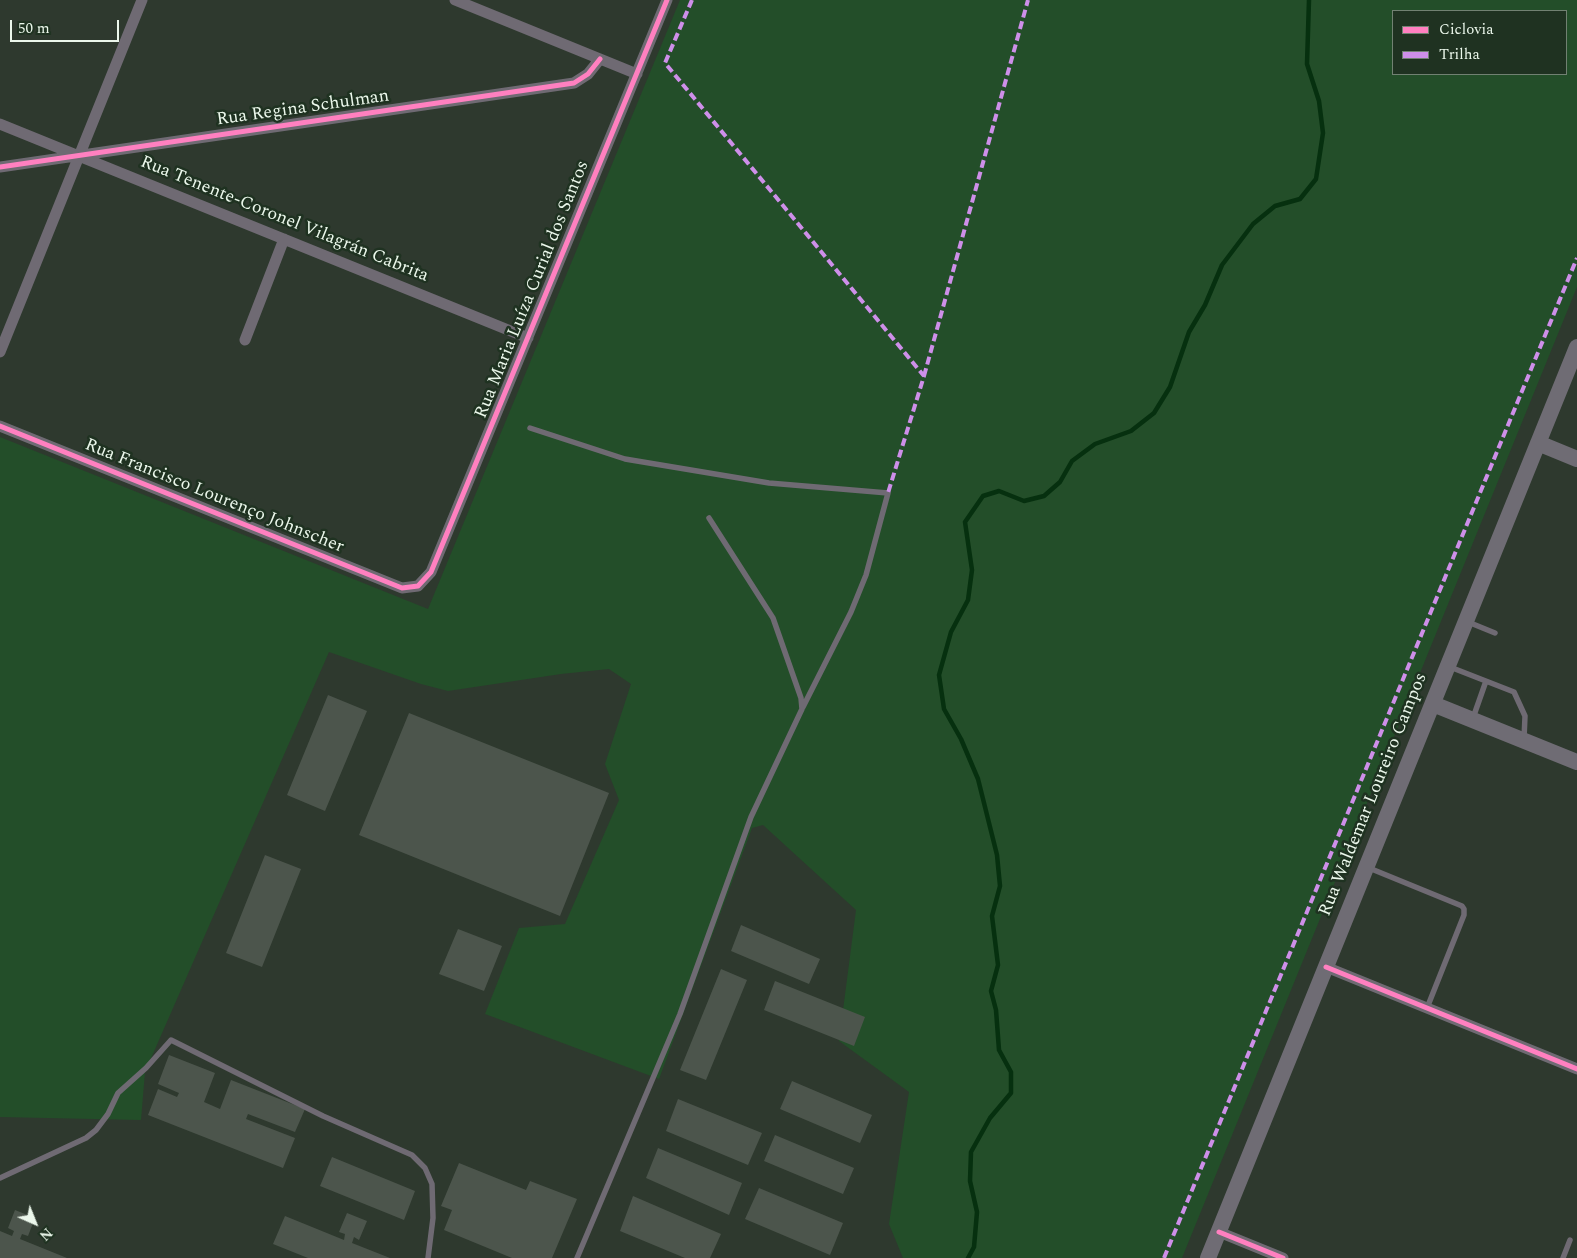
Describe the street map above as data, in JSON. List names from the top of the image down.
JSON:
{
  "streets": {
    "main road": ["Rua Waldemar Loureiro Campos"],
    "street": [
      "Rua Regina Schulman",
      "Rua Tenente-Coronel Vilagrán Cabrita",
      "Rua Maria Luíza Curial dos Santos",
      "Rua Francisco Lourenço Johnscher"
    ]
  },
  "crossings": [
    ["Rua Regina Schulman", "Rua Tenente-Coronel Vilagrán Cabrita"],
    ["Rua Tenente-Coronel Vilagrán Cabrita", "Rua Maria Luíza Curial dos Santos"],
    ["Rua Maria Luíza Curial dos Santos", "Rua Francisco Lourenço Johnscher"]
  ],
  "legend": ["Ciclovia", "Trilha"],
  "scale_bar": "50 m",
  "north": "bottom right"
}
